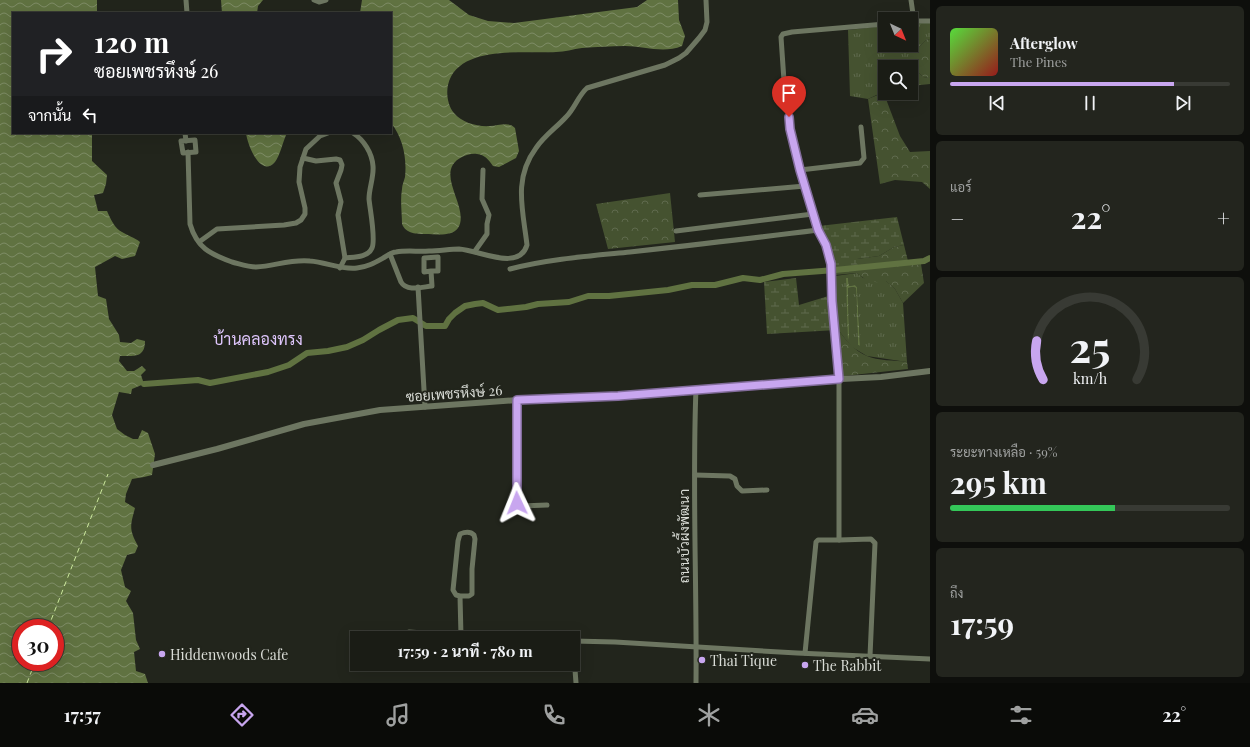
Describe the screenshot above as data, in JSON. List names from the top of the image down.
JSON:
{
  "streets": {
    "street": ["ซอยเพชรหึงษ์ 26", "ถนนบัวผึ้งพัฒนา"]
  },
  "crossings": [
    ["ซอยเพชรหึงษ์ 26", "ถนนบัวผึ้งพัฒนา"]
  ],
  "districts": ["บ้านคลองทรง"],
  "places": ["Hiddenwoods Cafe", "Thai Tique", "The Rabbit"],
  "north": "bottom right",
  "page": {
    "turn": ["120 m", "ซอยเพชรหึงษ์ 26"],
    "song": ["Afterglow", "The Pines"],
    "then": "จากนั้น",
    "tile": [
      "แอร์",
      ["ระยะทางเหลือ · 59%", "295 km"],
      ["ถึง", "17:59"]
    ],
    "heat": ["−", "22°", "+"],
    "limit": "30",
    "trip": "17:59 · 2 นาที · 780 m",
    "tabs": ["17:57", "22°"],
    "gauge": ["25", "km/h"]
  }
}
